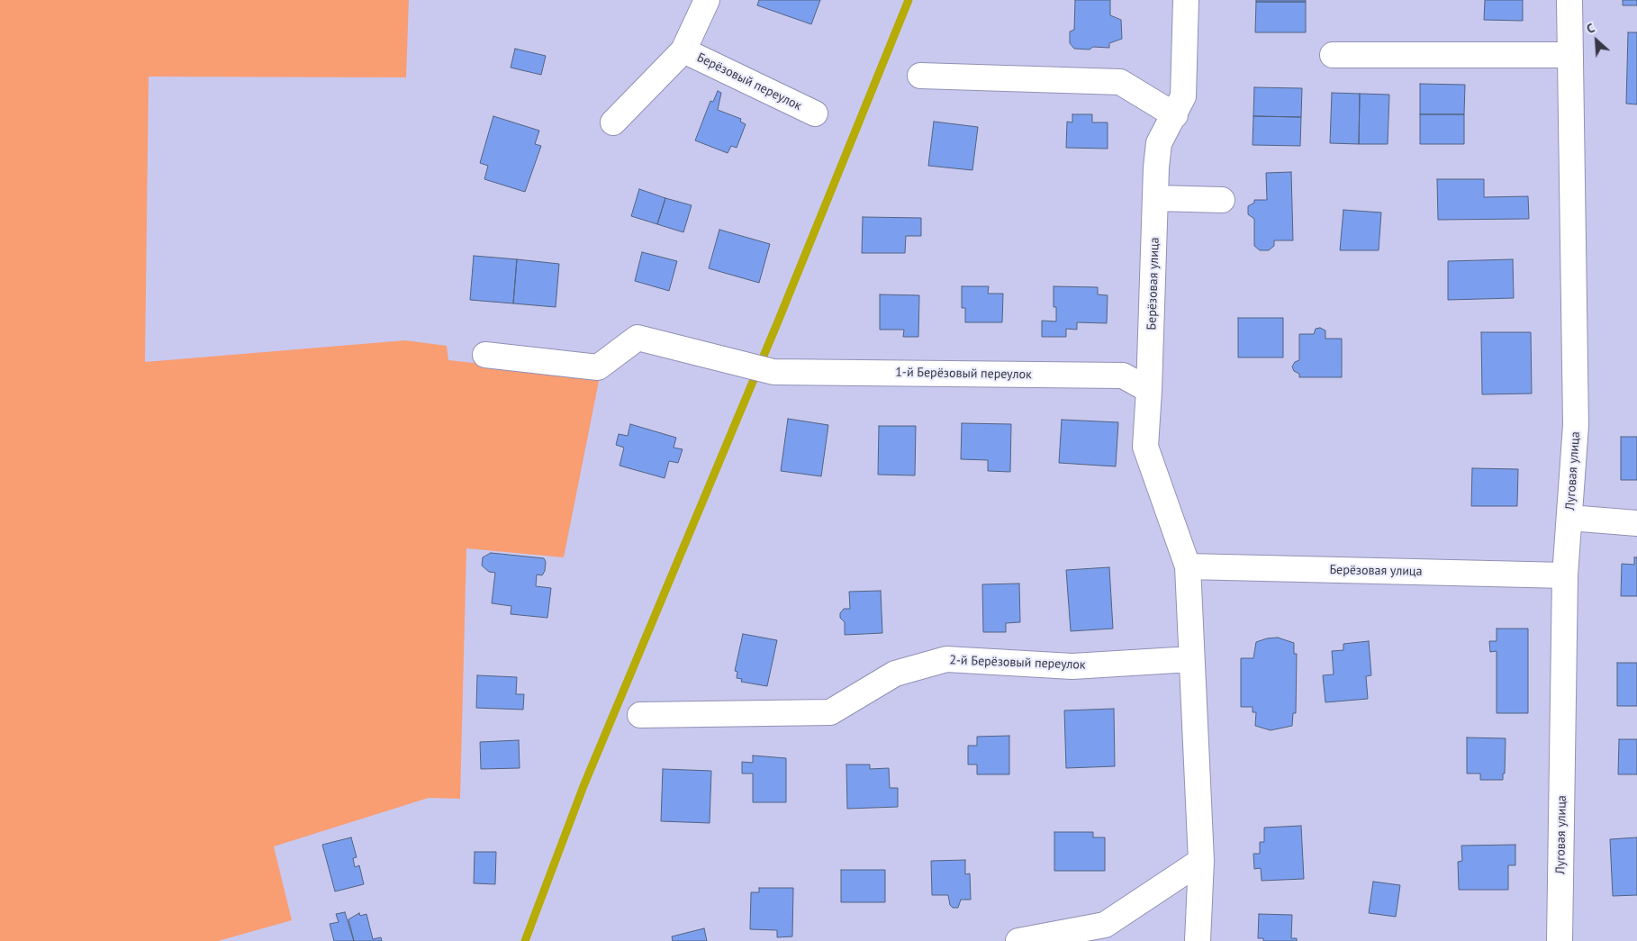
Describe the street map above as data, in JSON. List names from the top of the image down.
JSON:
{
  "streets": {
    "street": [
      "Берёзовый переулок",
      "Берёзовая улица",
      "1-й Берёзовый переулок",
      "Луговая улица",
      "2-й Берёзовый переулок"
    ]
  },
  "crossings": [
    ["Берёзовая улица", "1-й Берёзовый переулок"],
    ["Берёзовая улица", "Луговая улица"],
    ["Берёзовая улица", "2-й Берёзовый переулок"]
  ],
  "north": "top left"
}
